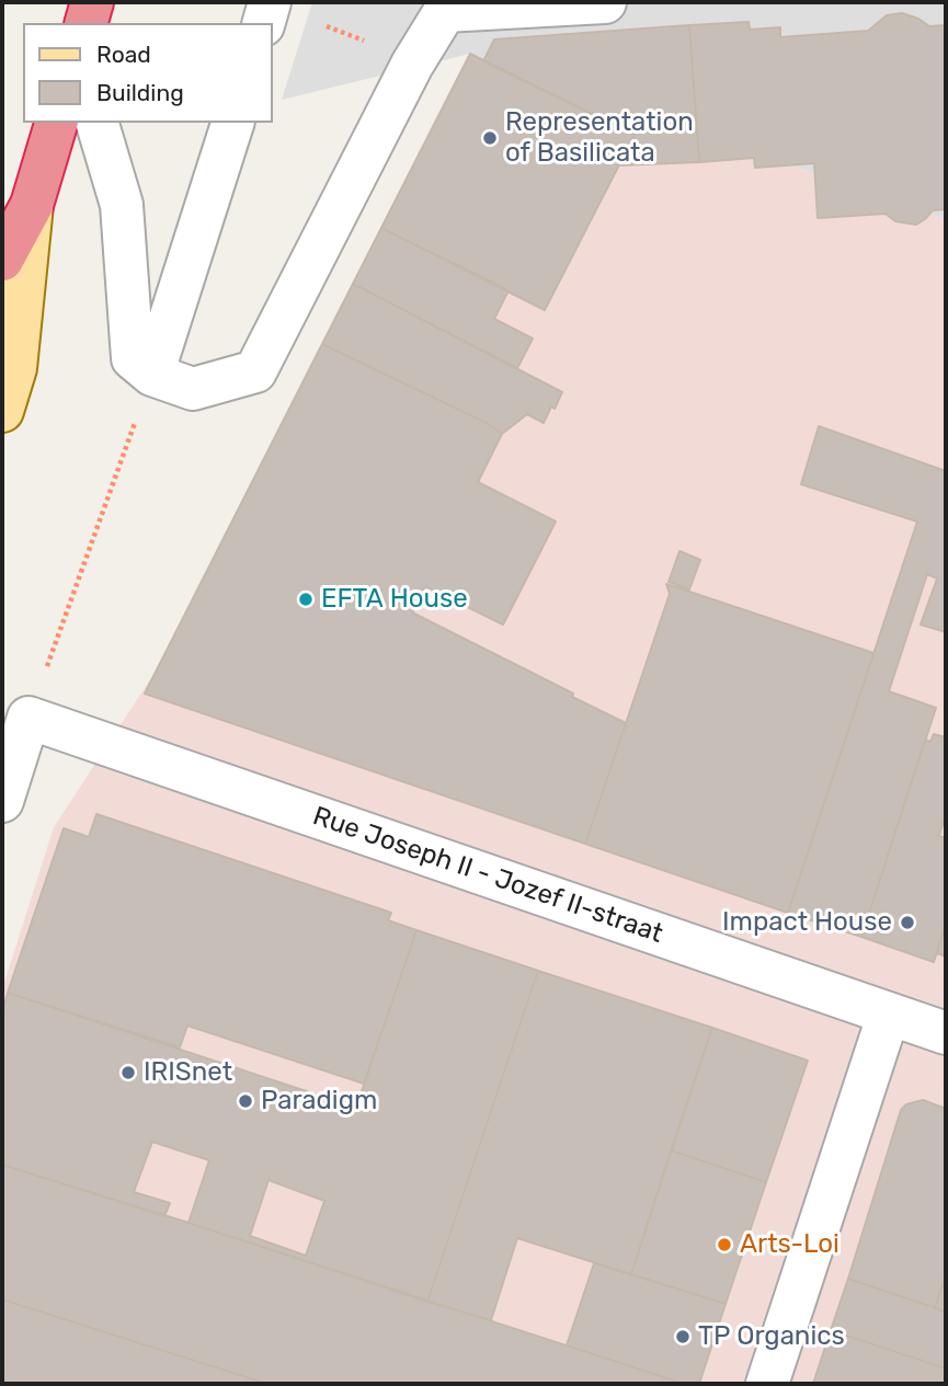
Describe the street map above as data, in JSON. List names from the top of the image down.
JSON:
{
  "streets": {
    "street": ["Rue Joseph II - Jozef II-straat"]
  },
  "places": [
    "Representation of Basilicata",
    "EFTA House",
    "Impact House",
    "IRISnet",
    "Paradigm",
    "Arts-Loi",
    "TP Organics"
  ],
  "legend": ["Road", "Building"]
}
